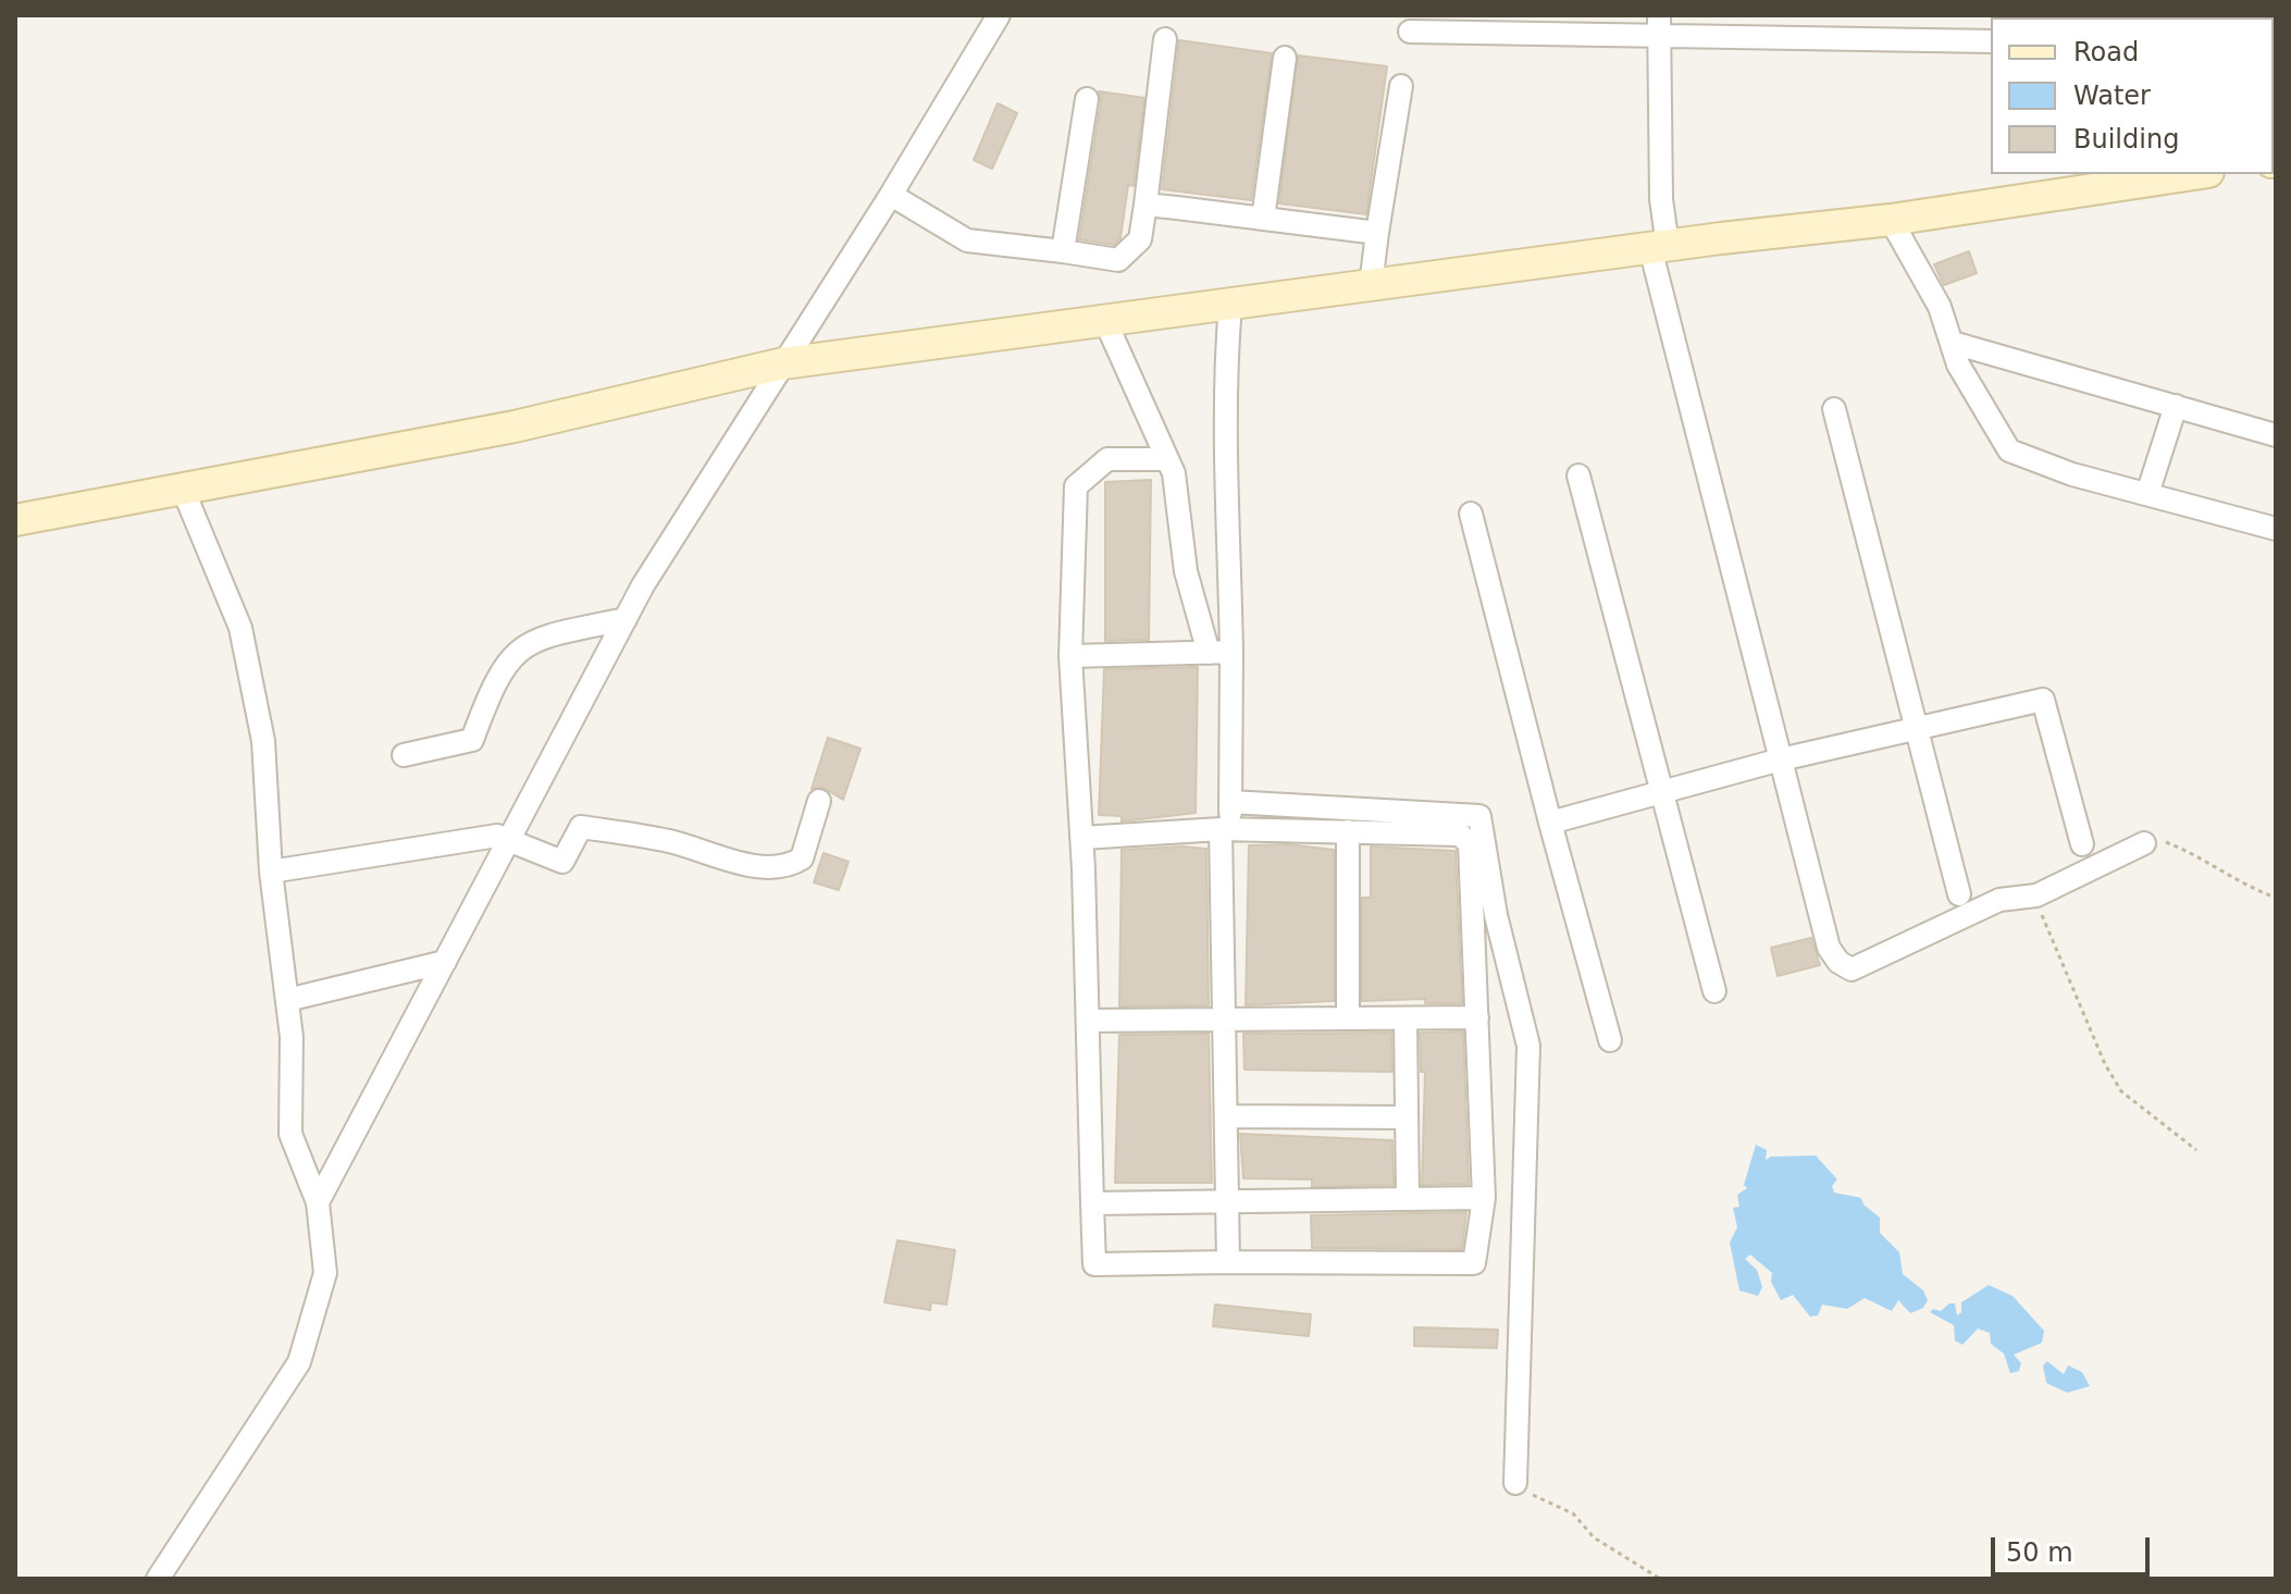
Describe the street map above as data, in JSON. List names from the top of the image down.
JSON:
{
  "legend": ["Road", "Water", "Building"],
  "scale_bar": "50 m"
}
